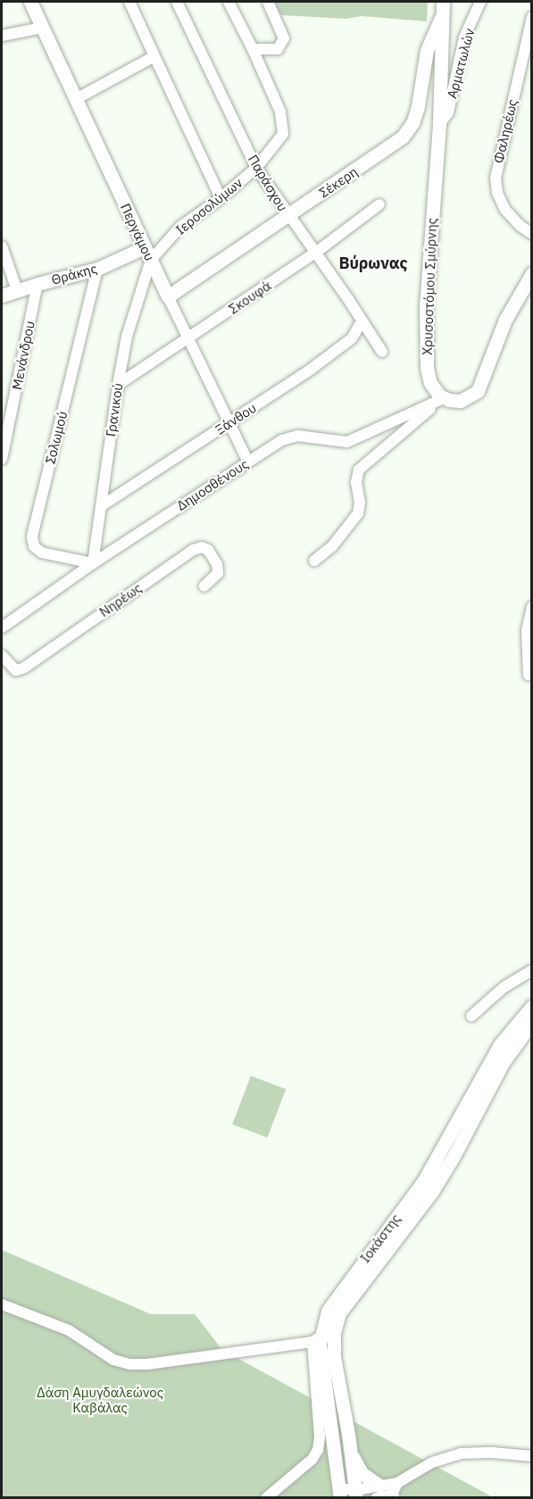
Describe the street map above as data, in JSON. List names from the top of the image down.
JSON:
{
  "streets": {
    "street": [
      "Αρματωλών",
      "Φαληρέως",
      "Σέκερη",
      "Παράσχου",
      "Ιεροσολύμων",
      "Περγάμου",
      "Θράκης",
      "Χρυσοστόμου Σμύρνης",
      "Σκουφά",
      "Μενάνδρου",
      "Γρανικού",
      "Ξάνθου",
      "Σολωμού",
      "Δημοσθένους",
      "Νηρέως",
      "Ιοκάστης"
    ]
  },
  "crossings": [
    ["Αρματωλών", "Χρυσοστόμου Σμύρνης"],
    ["Σέκερη", "Παράσχου"],
    ["Σέκερη", "Περγάμου"],
    ["Σέκερη", "Χρυσοστόμου Σμύρνης"],
    ["Παράσχου", "Ιεροσολύμων"],
    ["Παράσχου", "Σκουφά"],
    ["Παράσχου", "Ξάνθου"],
    ["Ιεροσολύμων", "Περγάμου"],
    ["Ιεροσολύμων", "Θράκης"],
    ["Ιεροσολύμων", "Γρανικού"],
    ["Περγάμου", "Θράκης"],
    ["Περγάμου", "Σκουφά"],
    ["Περγάμου", "Γρανικού"],
    ["Περγάμου", "Ξάνθου"],
    ["Περγάμου", "Δημοσθένους"],
    ["Θράκης", "Μενάνδρου"],
    ["Θράκης", "Γρανικού"],
    ["Θράκης", "Σολωμού"],
    ["Χρυσοστόμου Σμύρνης", "Δημοσθένους"],
    ["Σκουφά", "Γρανικού"],
    ["Γρανικού", "Ξάνθου"],
    ["Γρανικού", "Σολωμού"],
    ["Γρανικού", "Δημοσθένους"],
    ["Σολωμού", "Δημοσθένους"]
  ],
  "districts": ["Βύρωνας"],
  "parks": ["Δάση Αμυγδαλεώνος Καβάλας"]
}
